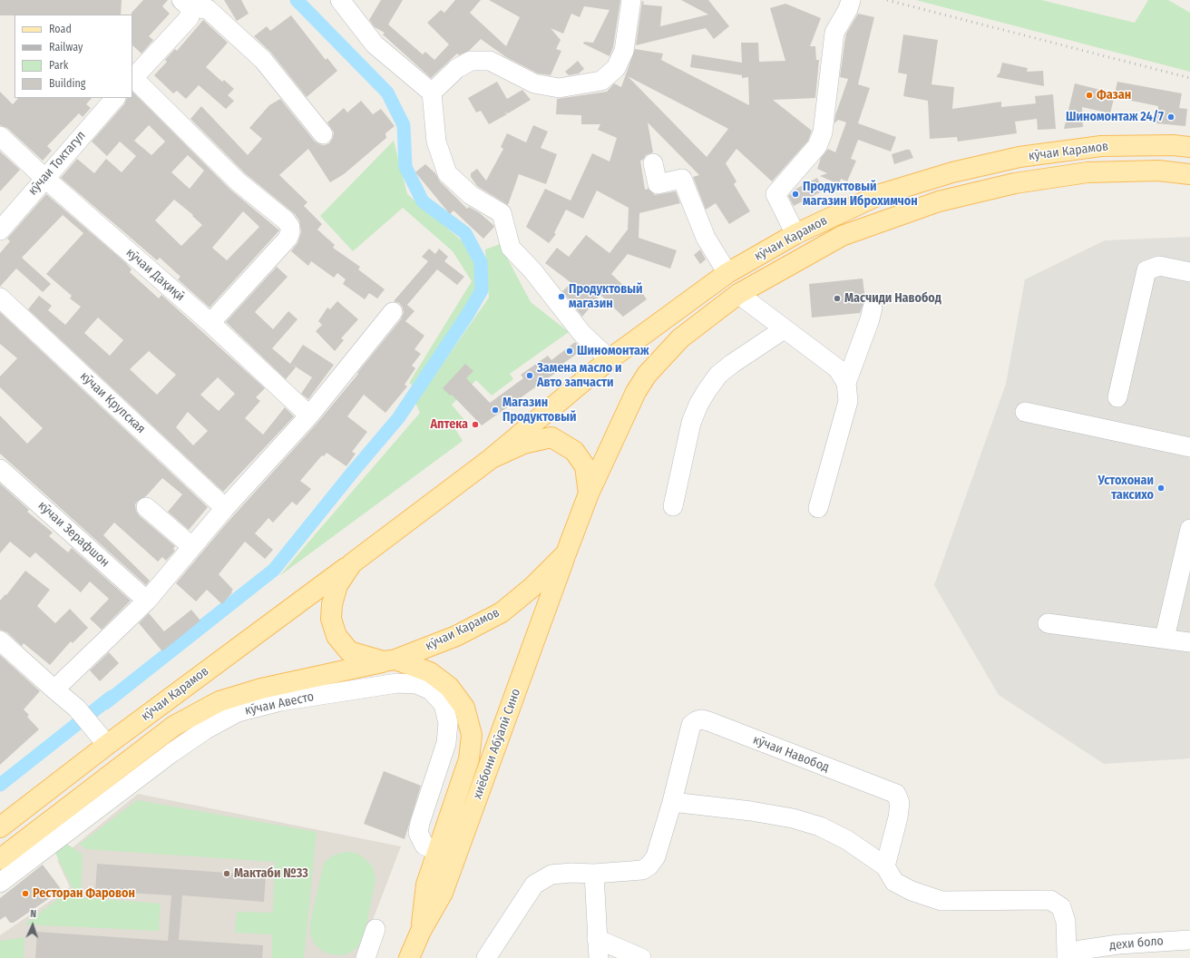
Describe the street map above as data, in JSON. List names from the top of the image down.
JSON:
{
  "streets": {
    "main road": ["кӯчаи Карамов", "хиёбони Абӯалӣ Сино"],
    "street": [
      "кӯчаи Токтагул",
      "кӯчаи Дақиқӣ",
      "кӯчаи Крупская",
      "кӯчаи Зерафшон",
      "кӯчаи Авесто",
      "кӯчаи Навобод",
      "дехи боло"
    ]
  },
  "crossings": [
    ["кӯчаи Карамов", "хиёбони Абӯалӣ Сино"],
    ["кӯчаи Токтагул", "кӯчаи Дақиқӣ"],
    ["кӯчаи Авесто", "хиёбони Абӯалӣ Сино"]
  ],
  "places": [
    "Фазан",
    "Шиномонтаж 24/7",
    "Продуктовый магазин Иброхимчон",
    "Продуктовый магазин",
    "Масчиди Навобод",
    "Шиномонтаж",
    "Замена масло и Авто запчасти",
    "Магазин Продуктовый",
    "Аптека",
    "Устохонаи таксихо",
    "Мактаби №33",
    "Ресторан Фаровон"
  ],
  "legend": [
    "Road",
    "Railway",
    "Park",
    "Building"
  ],
  "north": "top"
}
